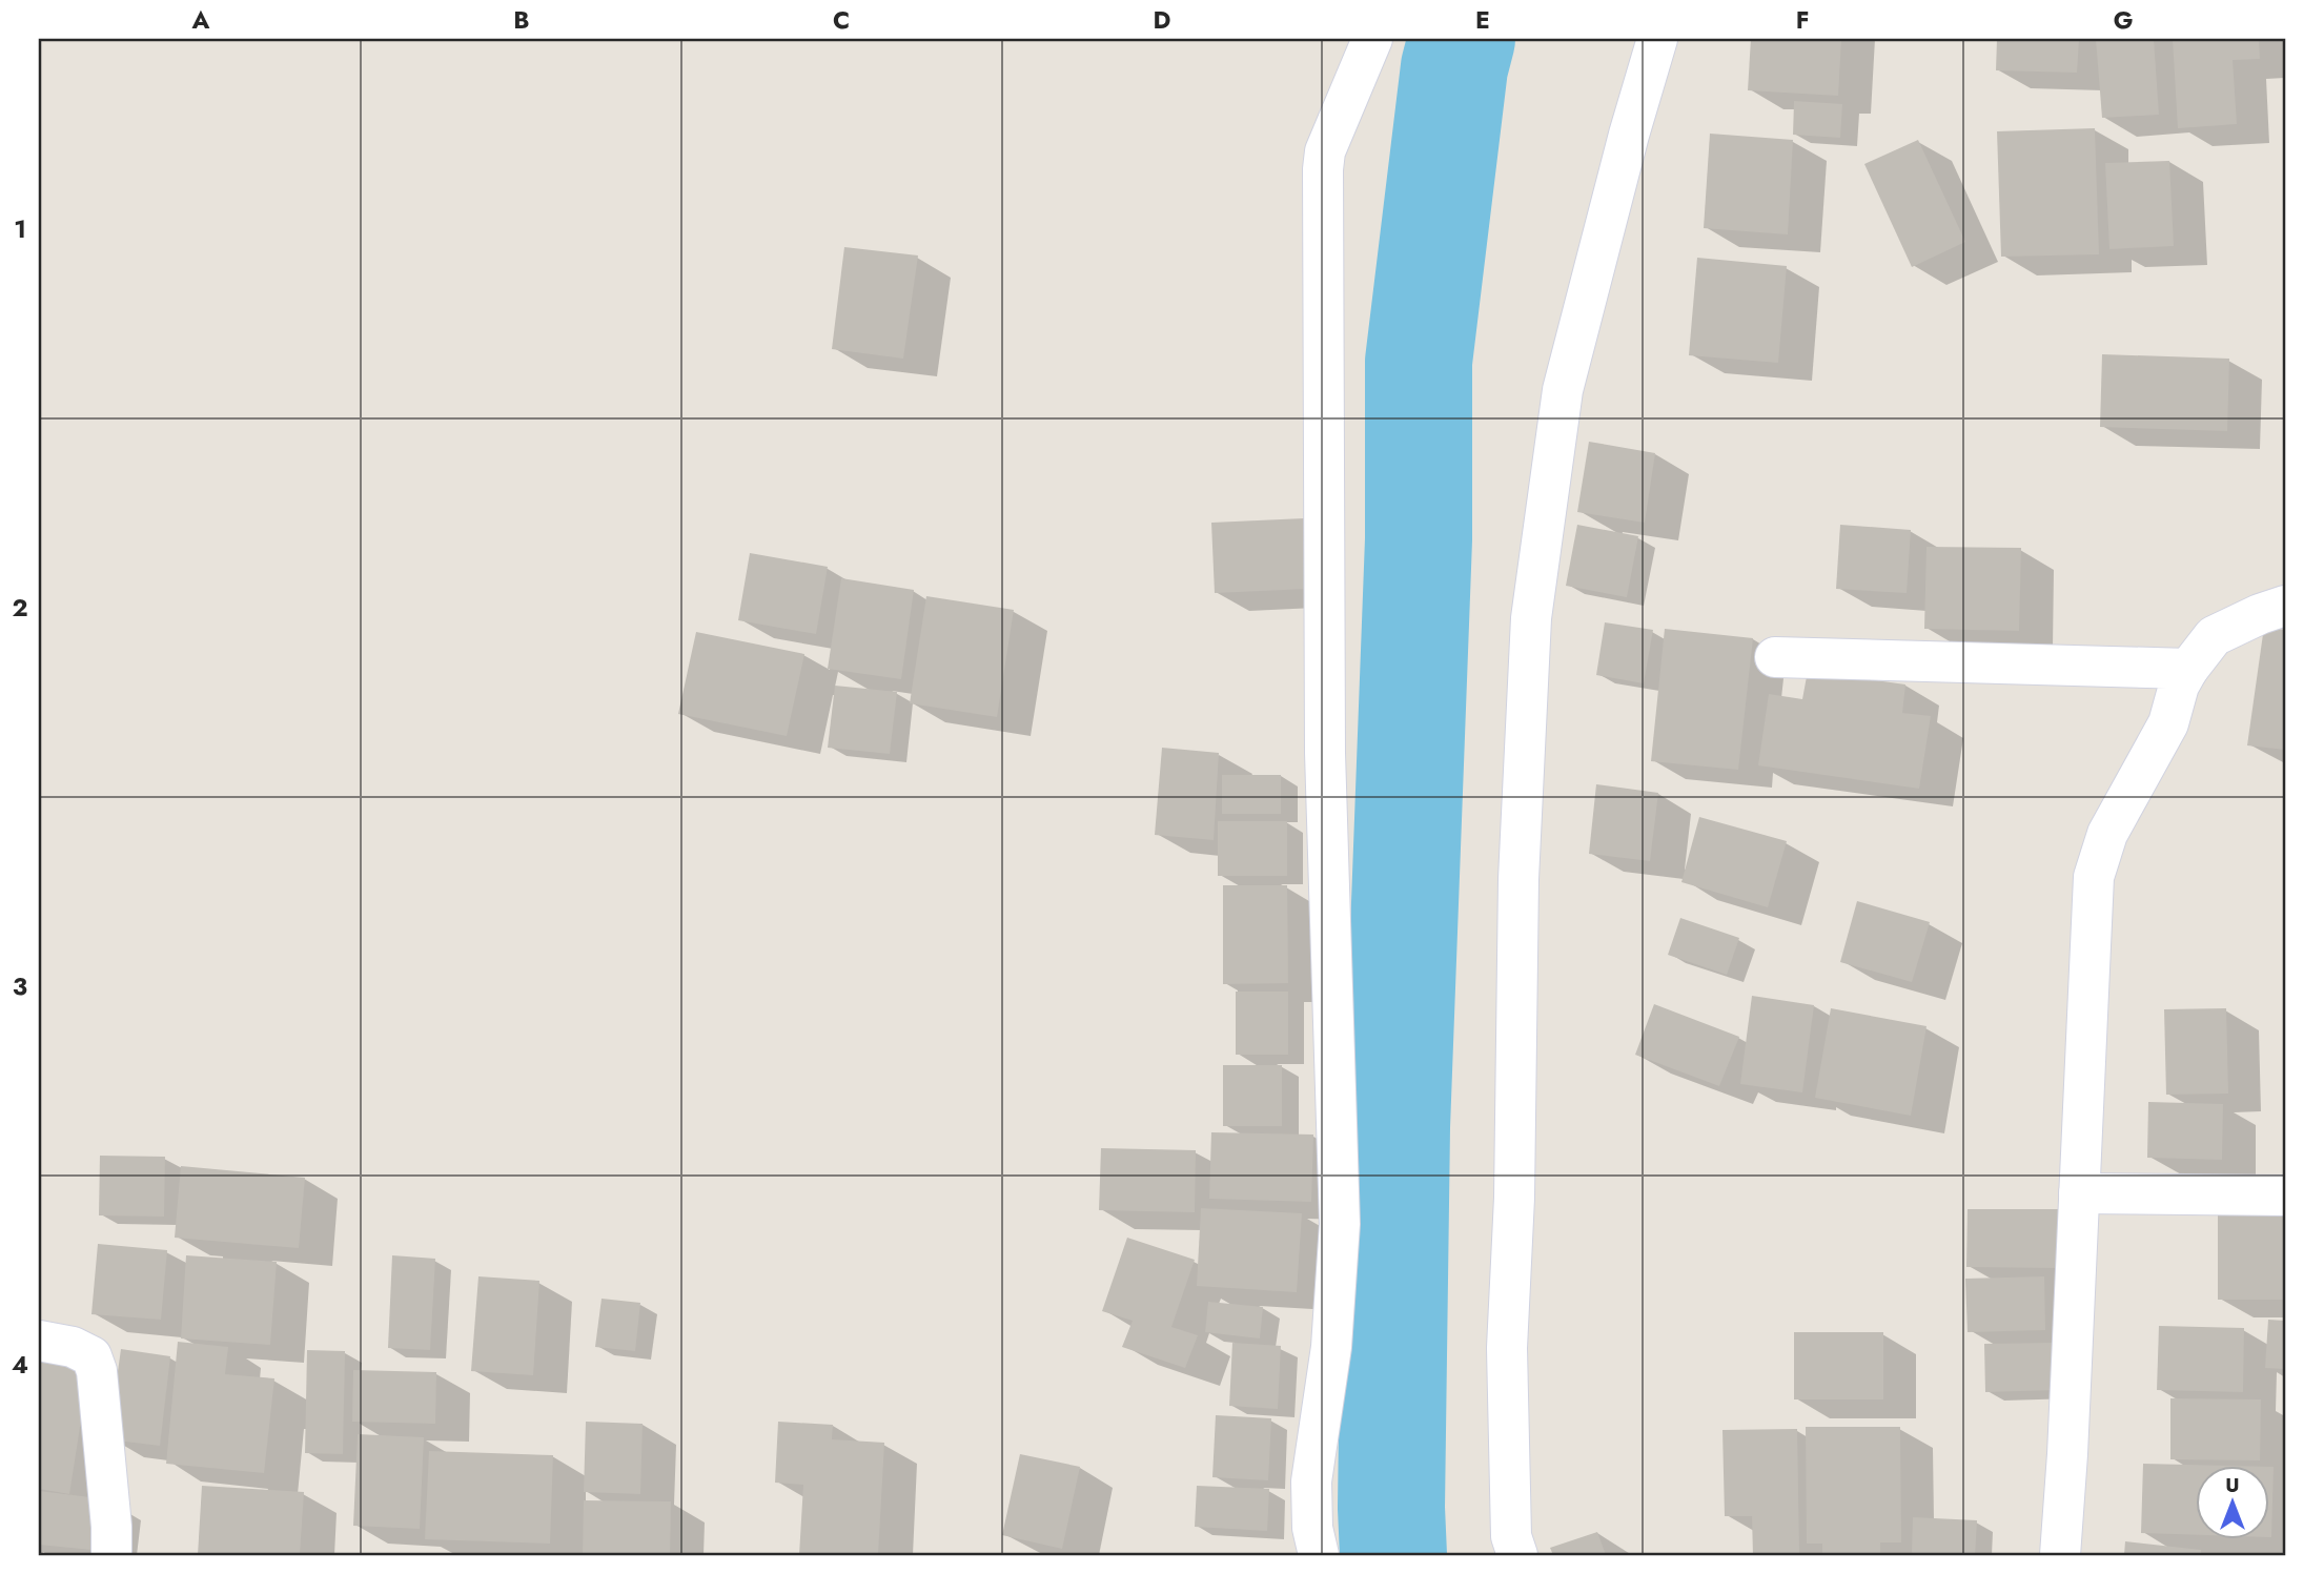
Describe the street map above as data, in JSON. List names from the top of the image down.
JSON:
{
  "north": "top",
  "grid": {
    "columns": [
      "A",
      "B",
      "C",
      "D",
      "E",
      "F",
      "G"
    ],
    "rows": [
      "1",
      "2",
      "3",
      "4"
    ]
  }
}
